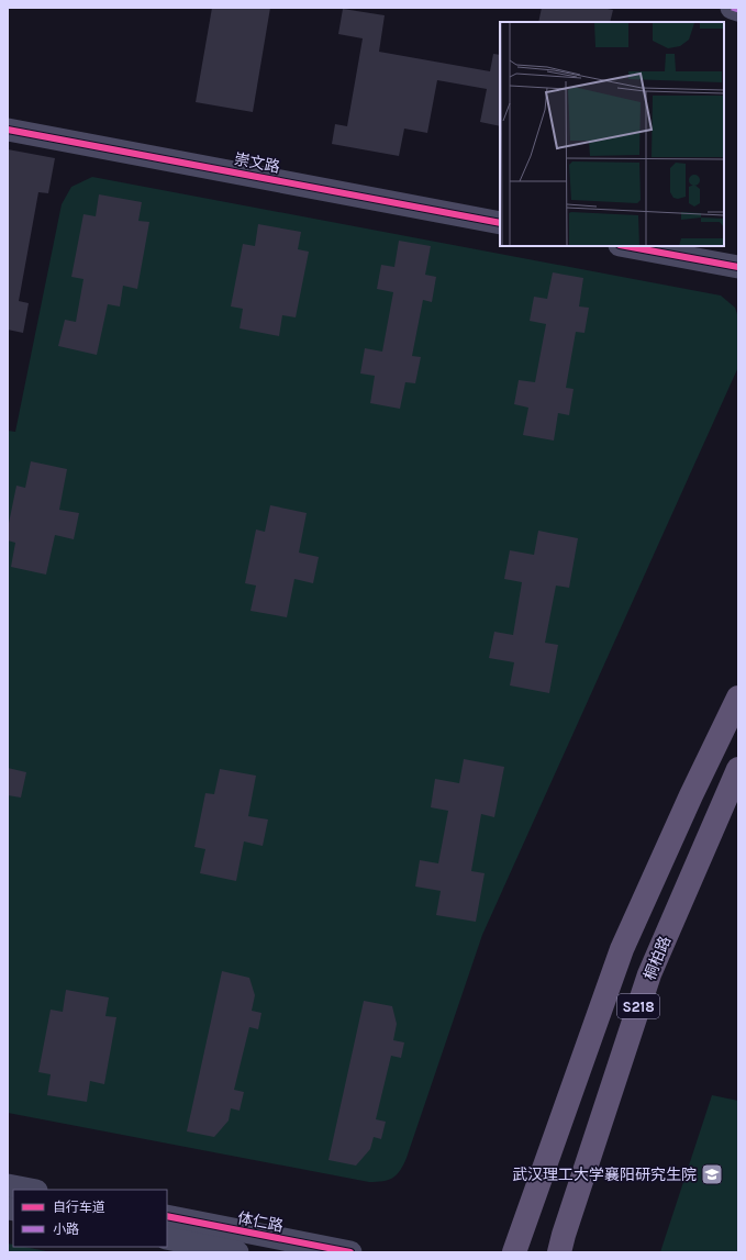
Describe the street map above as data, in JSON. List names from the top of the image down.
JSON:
{
  "streets": {
    "main road": ["桐柏路", "S218"],
    "street": ["崇文路", "体仁路"]
  },
  "places": {
    "school or university": ["武汉理工大学襄阳研究生院"]
  },
  "legend": ["自行车道", "小路"]
}
